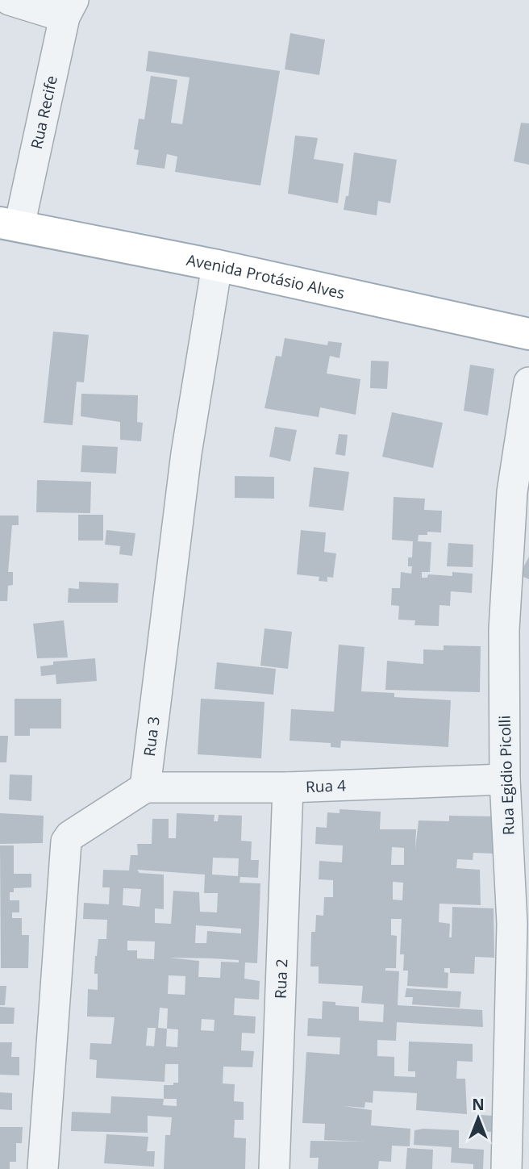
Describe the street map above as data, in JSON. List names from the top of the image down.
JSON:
{
  "streets": {
    "main road": ["Avenida Protásio Alves"],
    "street": [
      "Rua Recife",
      "Rua 3",
      "Rua Egidio Picolli",
      "Rua 4",
      "Rua 2"
    ]
  },
  "crossings": [
    ["Rua Recife", "Avenida Protásio Alves"],
    ["Avenida Protásio Alves", "Rua 3"],
    ["Rua 3", "Rua 4"],
    ["Rua Egidio Picolli", "Rua 4"],
    ["Rua 4", "Rua 2"]
  ],
  "north": "top"
}
